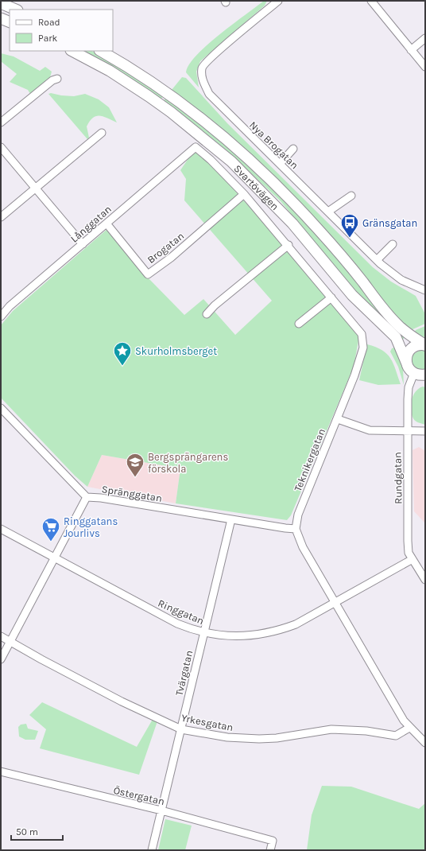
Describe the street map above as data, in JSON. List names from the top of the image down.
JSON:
{
  "streets": {
    "main road": ["Svartövägen"],
    "street": [
      "Nya Brogatan",
      "Långgatan",
      "Brogatan",
      "Teknikergatan",
      "Rundgatan",
      "Spränggatan",
      "Ringgatan",
      "Tvärgatan",
      "Yrkesgatan",
      "Östergatan"
    ]
  },
  "crossings": [
    ["Svartövägen", "Rundgatan"],
    ["Långgatan", "Brogatan"],
    ["Långgatan", "Teknikergatan"],
    ["Brogatan", "Teknikergatan"],
    ["Teknikergatan", "Spränggatan"],
    ["Rundgatan", "Ringgatan"],
    ["Spränggatan", "Tvärgatan"],
    ["Ringgatan", "Tvärgatan"],
    ["Tvärgatan", "Yrkesgatan"],
    ["Tvärgatan", "Östergatan"]
  ],
  "places": {
    "bus stop": ["Gränsgatan"],
    "place": ["Skurholmsberget"],
    "school or university": ["Bergsprängarens förskola"],
    "supermarket": ["Ringgatans Jourlivs"]
  },
  "legend": ["Road", "Park"],
  "scale_bar": "50 m"
}
